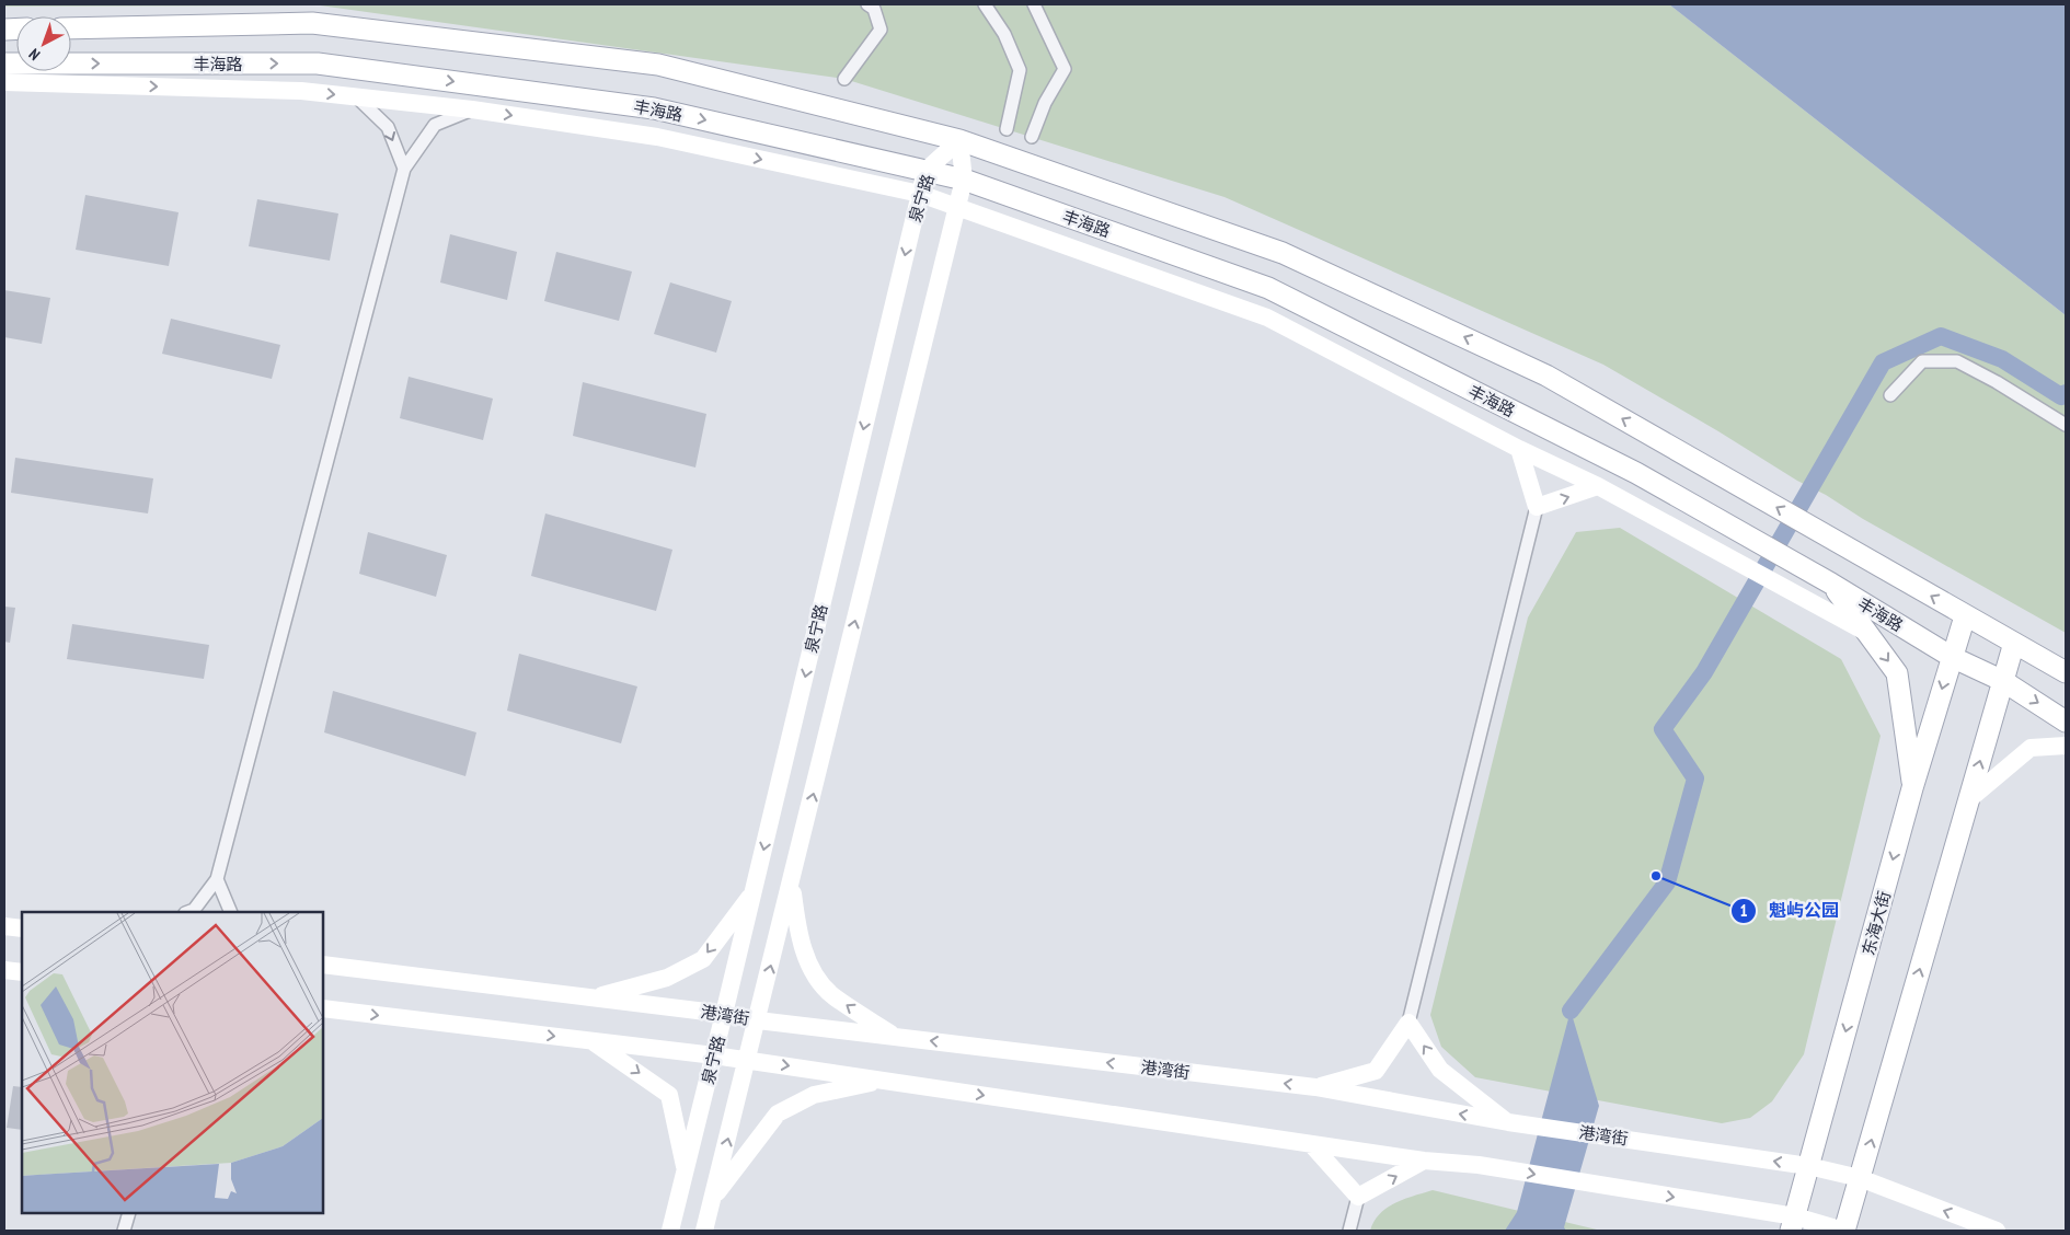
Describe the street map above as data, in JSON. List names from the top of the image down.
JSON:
{
  "streets": {
    "main road": ["丰海路", "东海大街"],
    "street": ["泉宁路", "港湾街"]
  },
  "crossings": [
    ["丰海路", "泉宁路"],
    ["丰海路", "东海大街"],
    ["泉宁路", "港湾街"],
    ["东海大街", "港湾街"]
  ],
  "places": ["魁屿公园"],
  "north": "bottom left"
}
